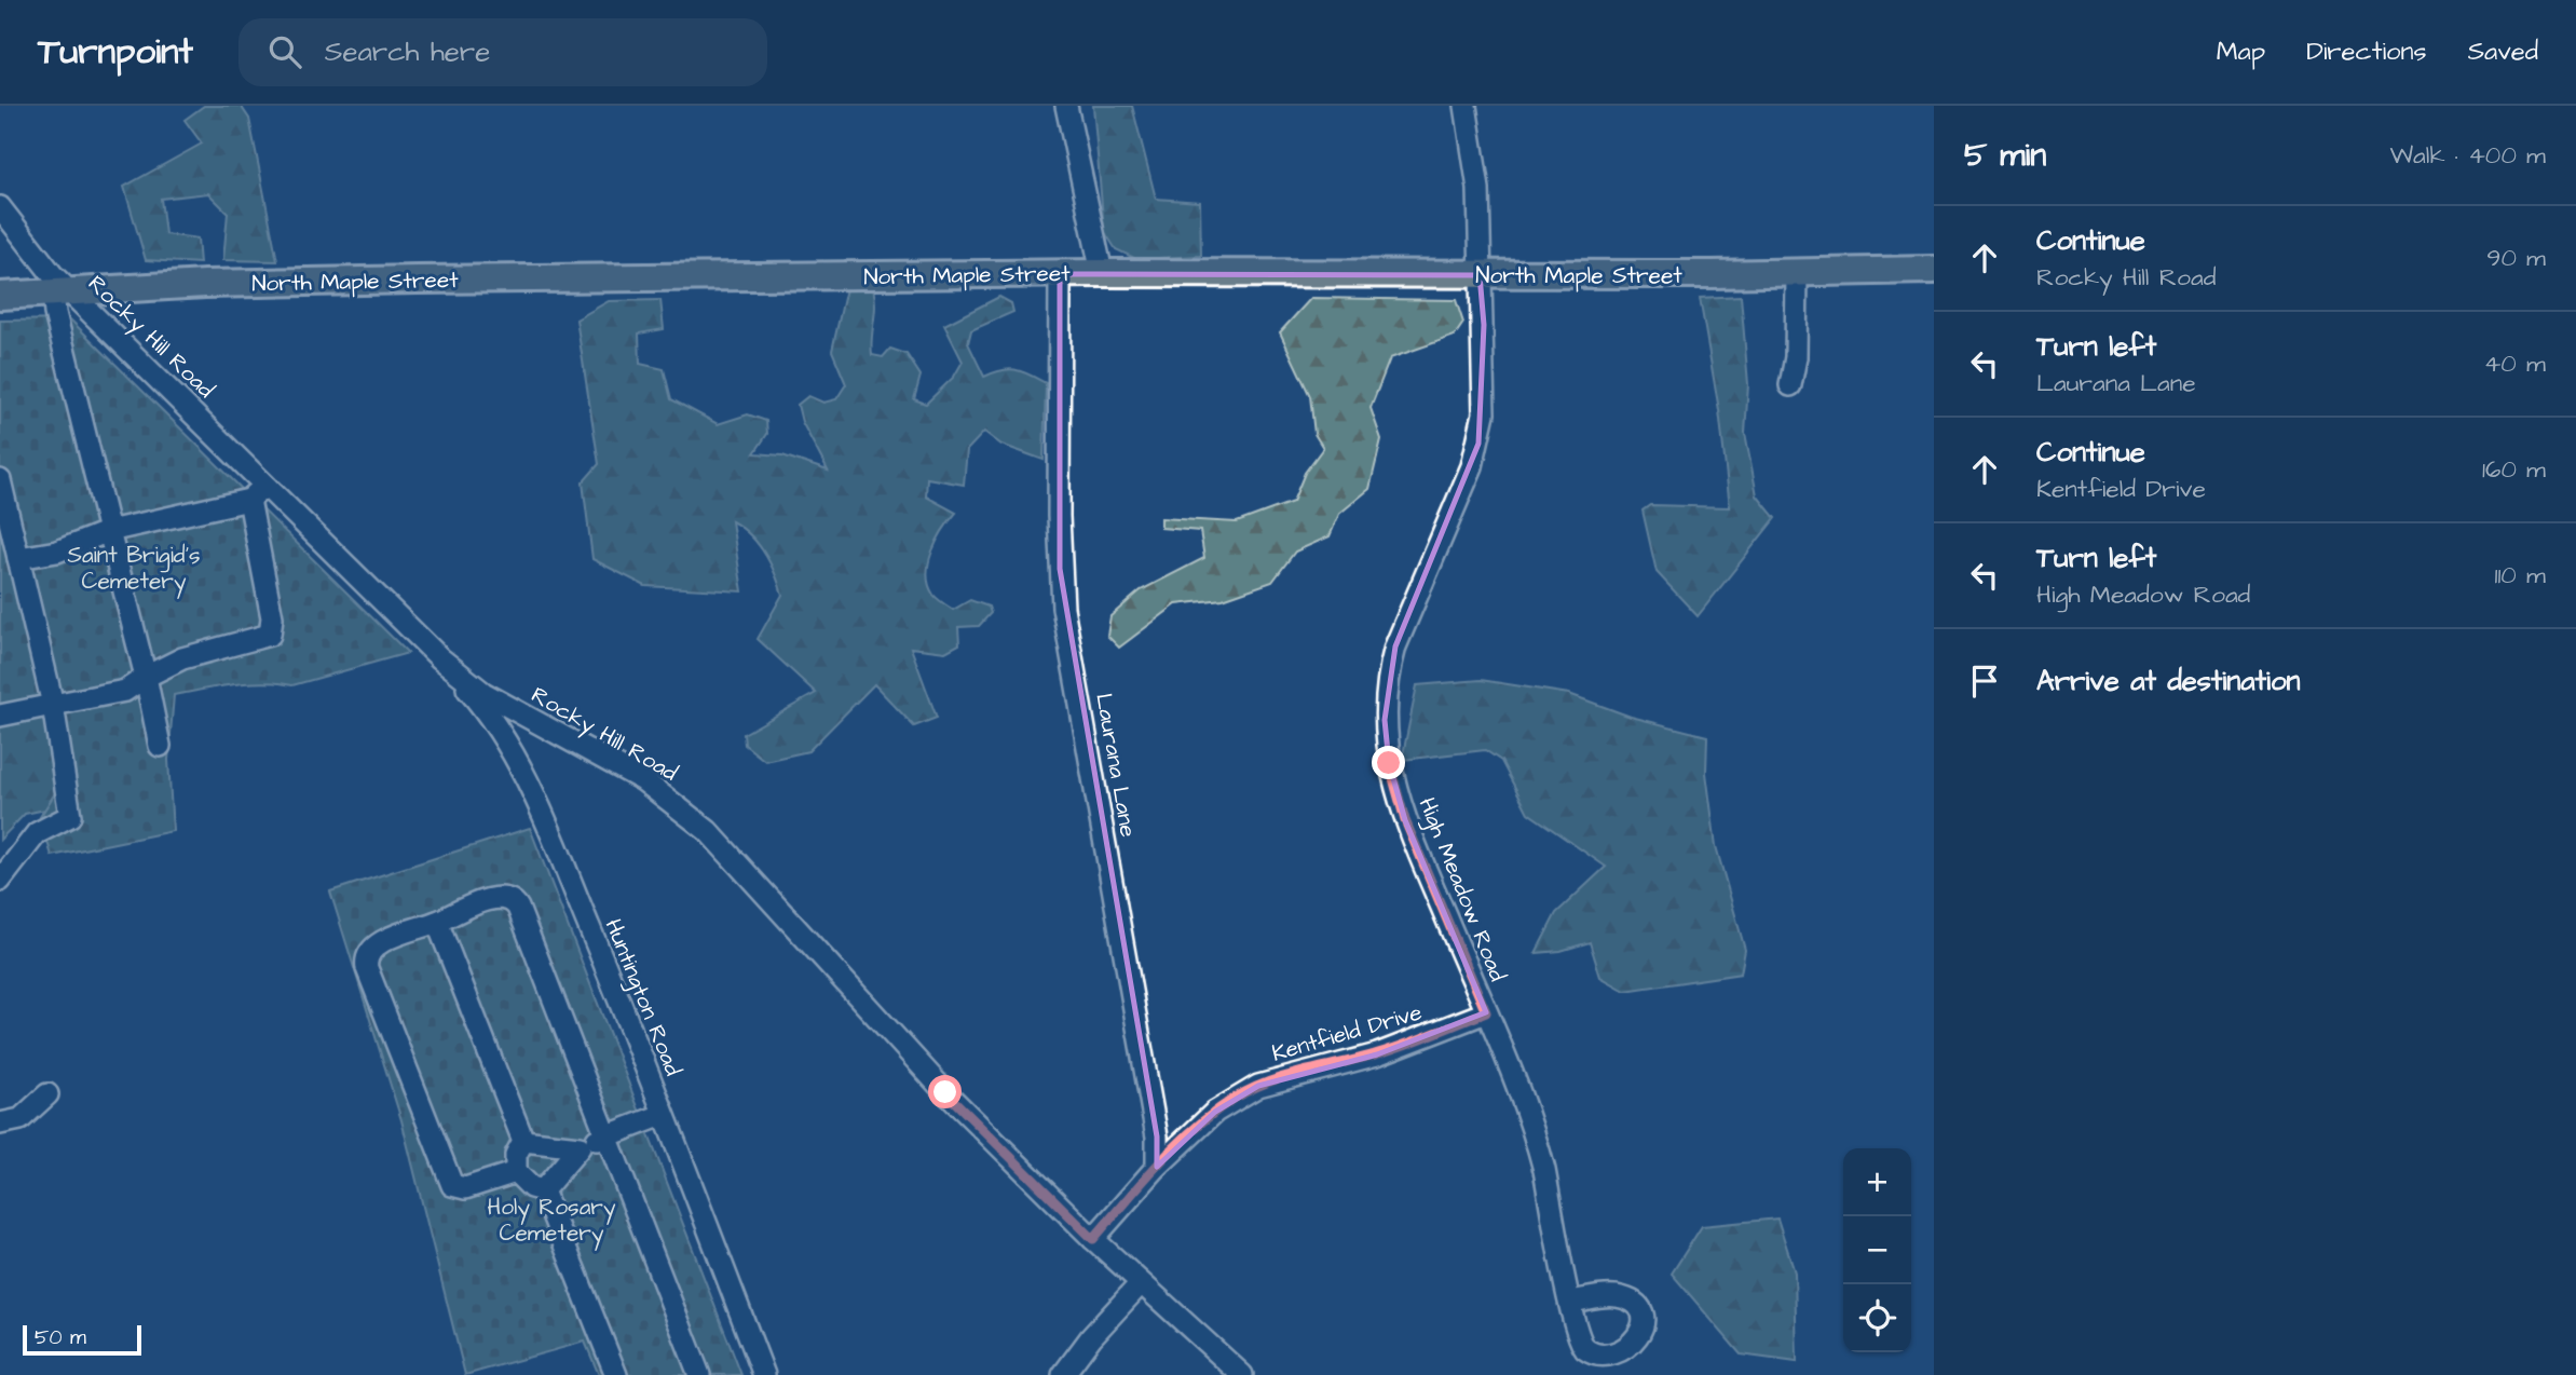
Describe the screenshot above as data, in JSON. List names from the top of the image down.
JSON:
{
  "streets": {
    "main road": ["North Maple Street"],
    "street": [
      "Rocky Hill Road",
      "Laurana Lane",
      "High Meadow Road",
      "Huntington Road",
      "Kentfield Drive"
    ]
  },
  "crossings": [
    ["North Maple Street", "Rocky Hill Road"],
    ["North Maple Street", "Laurana Lane"],
    ["North Maple Street", "High Meadow Road"],
    ["Rocky Hill Road", "Huntington Road"],
    ["Laurana Lane", "Kentfield Drive"],
    ["High Meadow Road", "Kentfield Drive"]
  ],
  "parks": ["Saint Brigid's Cemetery", "Holy Rosary Cemetery"],
  "scale_bar": "50 m",
  "page": {
    "header": "Turnpoint",
    "search": "Search here",
    "nav": ["Map", "Directions", "Saved"],
    "heading": ["5 min", "Walk · 400 m"],
    "list": [
      ["Continue", "Rocky Hill Road", "90 m"],
      ["Turn left", "Laurana Lane", "40 m"],
      ["Continue", "Kentfield Drive", "160 m"],
      ["Turn left", "High Meadow Road", "110 m"],
      "Arrive at destination"
    ],
    "map_buttons": ["+", "−"],
    "scale": "50 m"
  }
}
